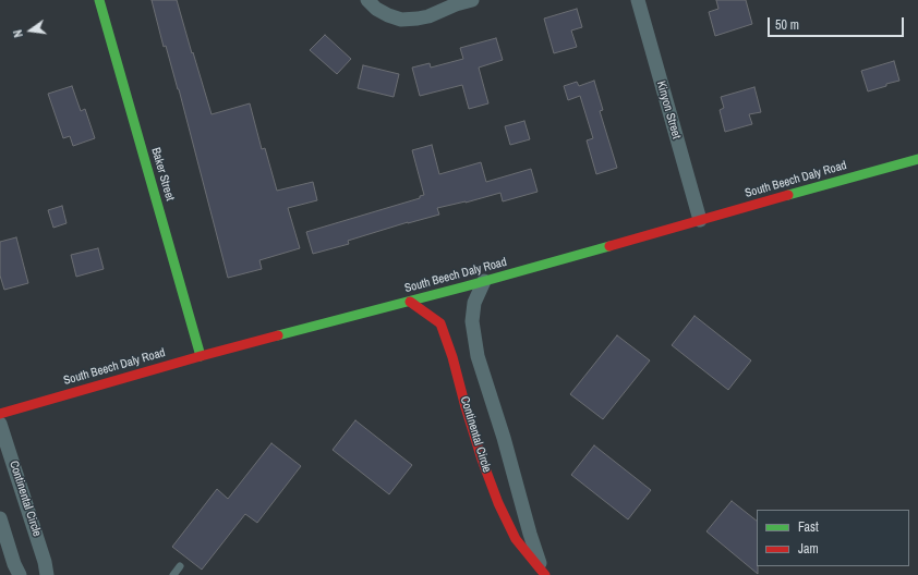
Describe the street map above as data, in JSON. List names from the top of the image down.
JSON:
{
  "streets": {
    "street": [
      "Kinyon Street",
      "Baker Street",
      "South Beech Daly Road",
      "Continental Circle"
    ]
  },
  "crossings": [
    ["Kinyon Street", "South Beech Daly Road"],
    ["Baker Street", "South Beech Daly Road"],
    ["South Beech Daly Road", "Continental Circle"]
  ],
  "legend": ["Fast", "Jam"],
  "scale_bar": "50 m",
  "north": "left"
}
